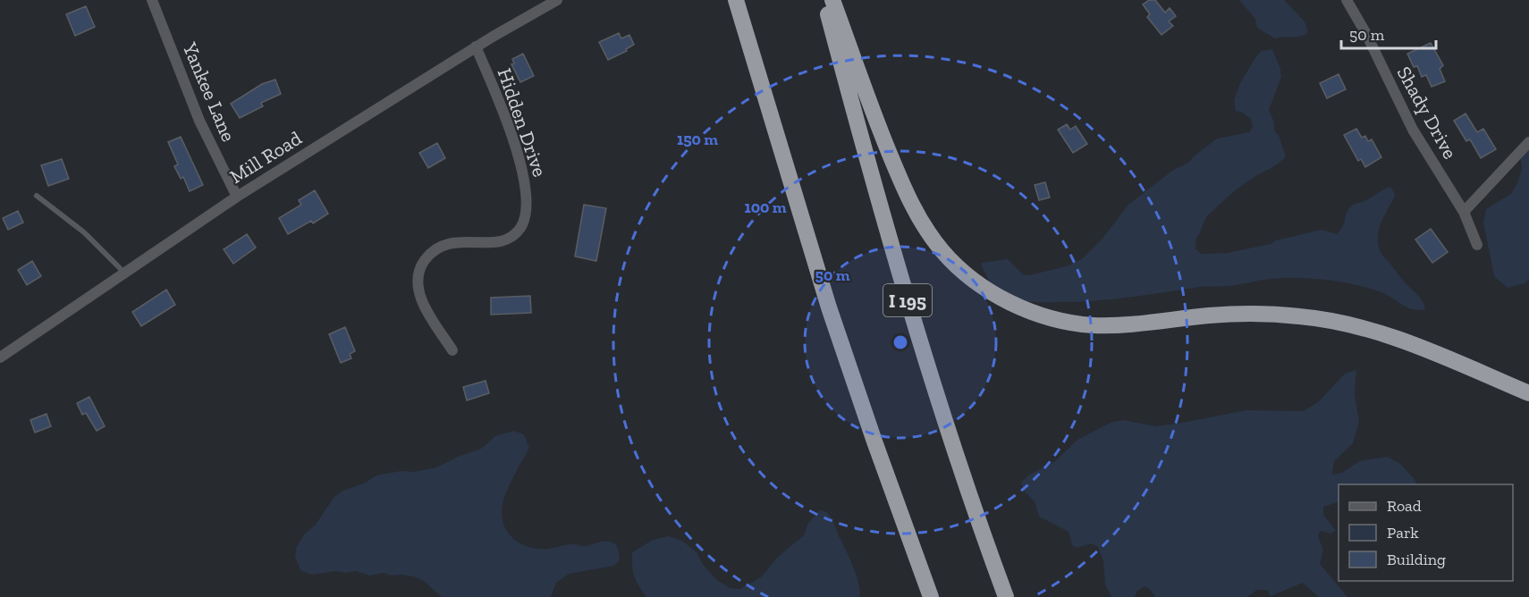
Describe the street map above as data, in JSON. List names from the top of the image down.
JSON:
{
  "streets": {
    "highway": ["I 195"],
    "street": [
      "Yankee Lane",
      "Shady Drive",
      "Hidden Drive",
      "Mill Road"
    ]
  },
  "crossings": [
    ["Yankee Lane", "Mill Road"],
    ["Hidden Drive", "Mill Road"]
  ],
  "legend": ["Road", "Park", "Building"],
  "scale_bar": "50 m",
  "rings": ["150 m", "100 m", "50 m"]
}
